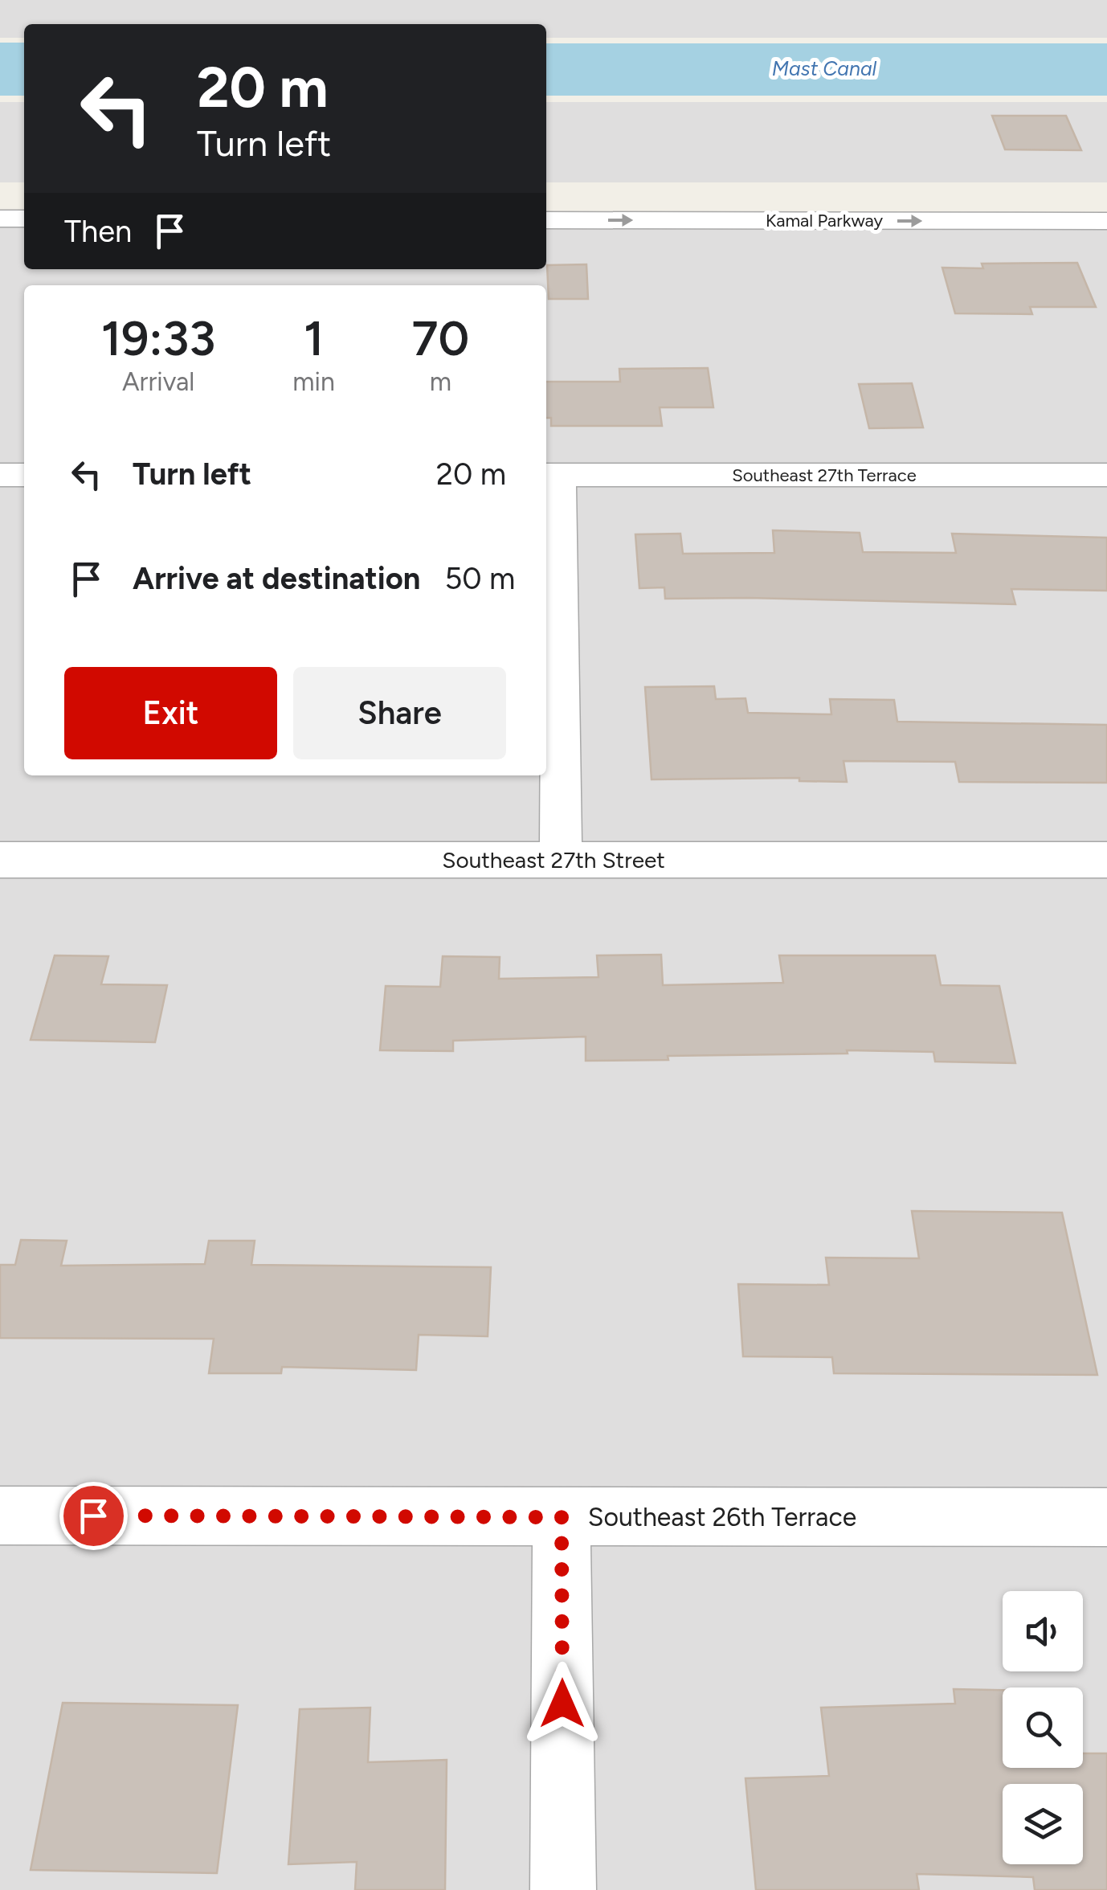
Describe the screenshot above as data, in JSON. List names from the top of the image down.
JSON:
{
  "streets": {
    "street": [
      "Kamal Parkway",
      "Southeast 27th Terrace",
      "Southeast 27th Street",
      "Southeast 26th Terrace"
    ]
  },
  "one_way": ["Kamal Parkway"],
  "water": ["Mast Canal"],
  "page": {
    "turn": ["20 m", "Turn left"],
    "then": "Then",
    "eta": [
      "19:33",
      "Arrival",
      "1",
      "min",
      "70",
      "m"
    ],
    "list": [
      {
        "name": "Turn left",
        "value": "20 m"
      },
      {
        "name": "Arrive at destination",
        "value": "50 m"
      }
    ],
    "buttons": ["Exit", "Share"]
  }
}
